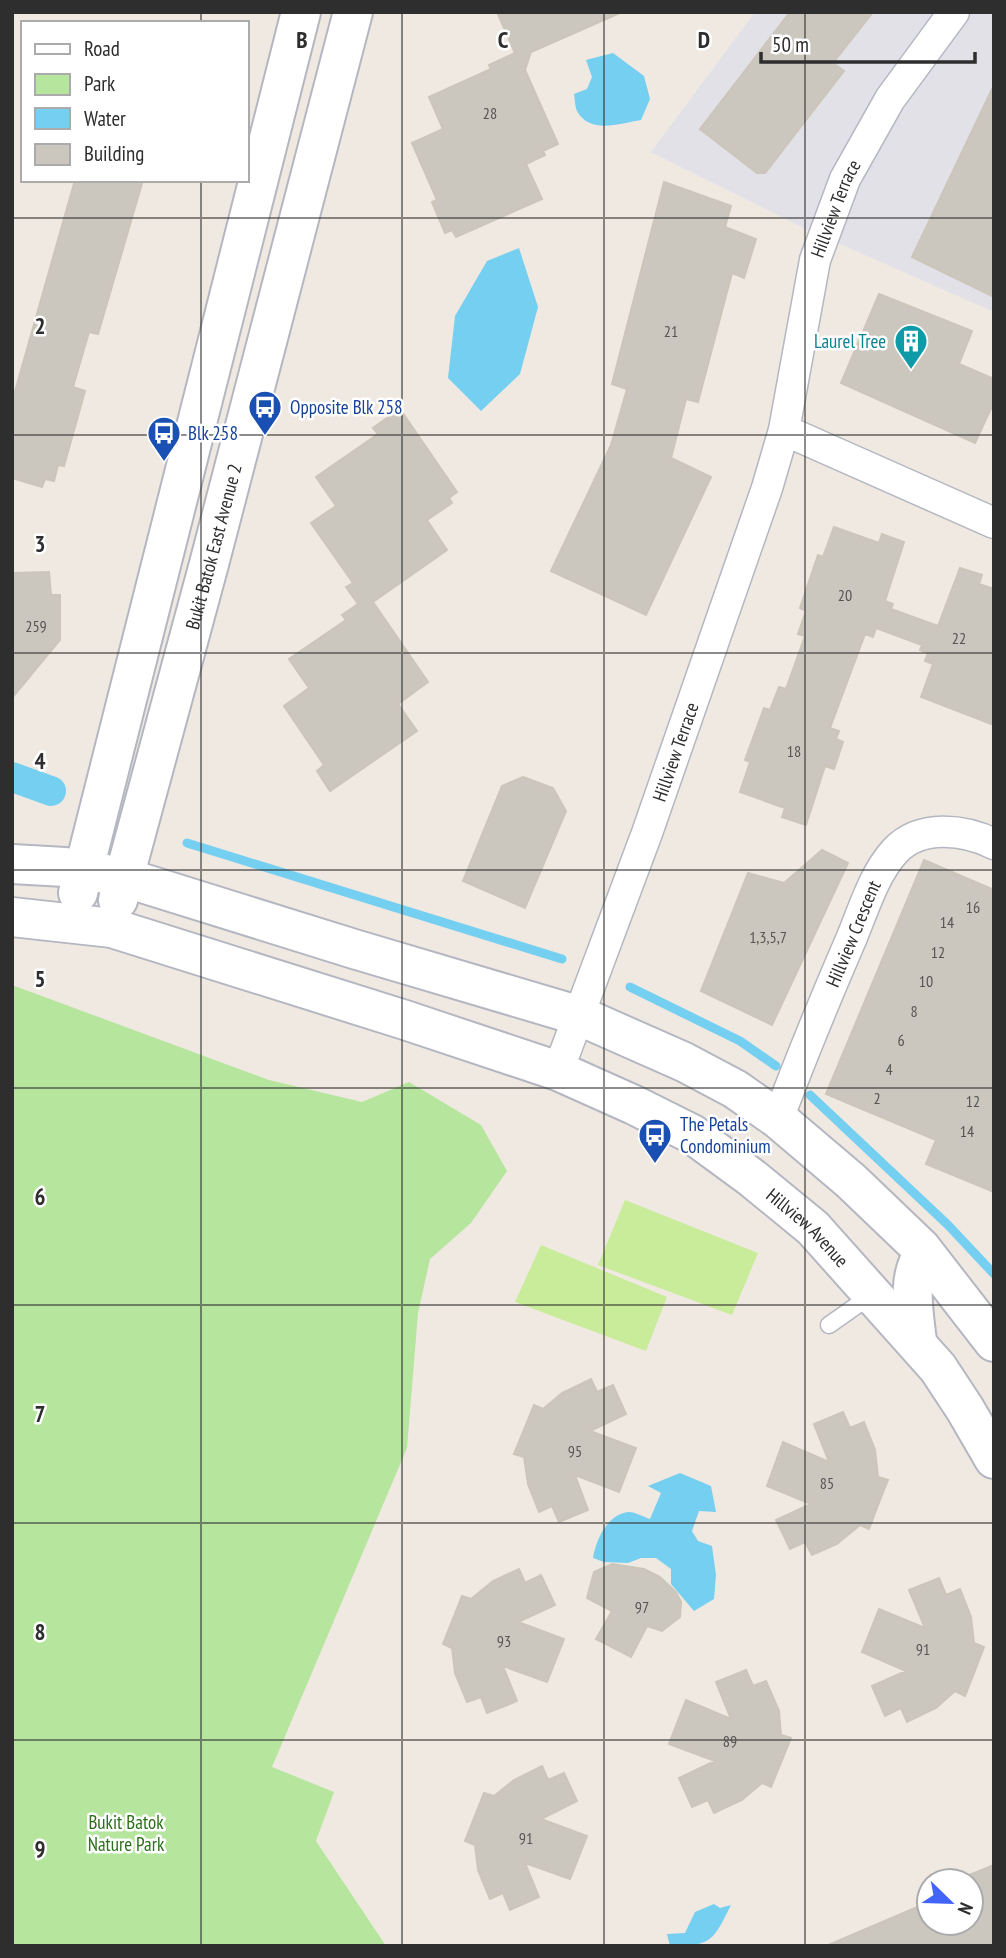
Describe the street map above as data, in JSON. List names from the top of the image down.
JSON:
{
  "streets": {
    "street": [
      "Hillview Terrace",
      "Bukit Batok East Avenue 2",
      "Hillview Crescent",
      "Hillview Avenue"
    ]
  },
  "crossings": [
    ["Hillview Terrace", "Hillview Avenue"]
  ],
  "parks": ["Bukit Batok Nature Park"],
  "places": {
    "building": ["Laurel Tree"],
    "bus stop": ["Opposite Blk 258", "Blk 258", "The Petals Condominium"]
  },
  "house_numbers": [
    "28",
    "21",
    "20",
    "259",
    "22",
    "18",
    "16",
    "14",
    "1,3,5,7",
    "12",
    "10",
    "8",
    "6",
    "4",
    "2",
    "12",
    "14",
    "95",
    "85",
    "97",
    "93",
    "91",
    "89",
    "91"
  ],
  "legend": [
    "Road",
    "Park",
    "Water",
    "Building"
  ],
  "scale_bar": "50 m",
  "north": "bottom right",
  "grid": {
    "columns": ["B", "C", "D"],
    "rows": [
      "2",
      "3",
      "4",
      "5",
      "6",
      "7",
      "8",
      "9"
    ]
  }
}
